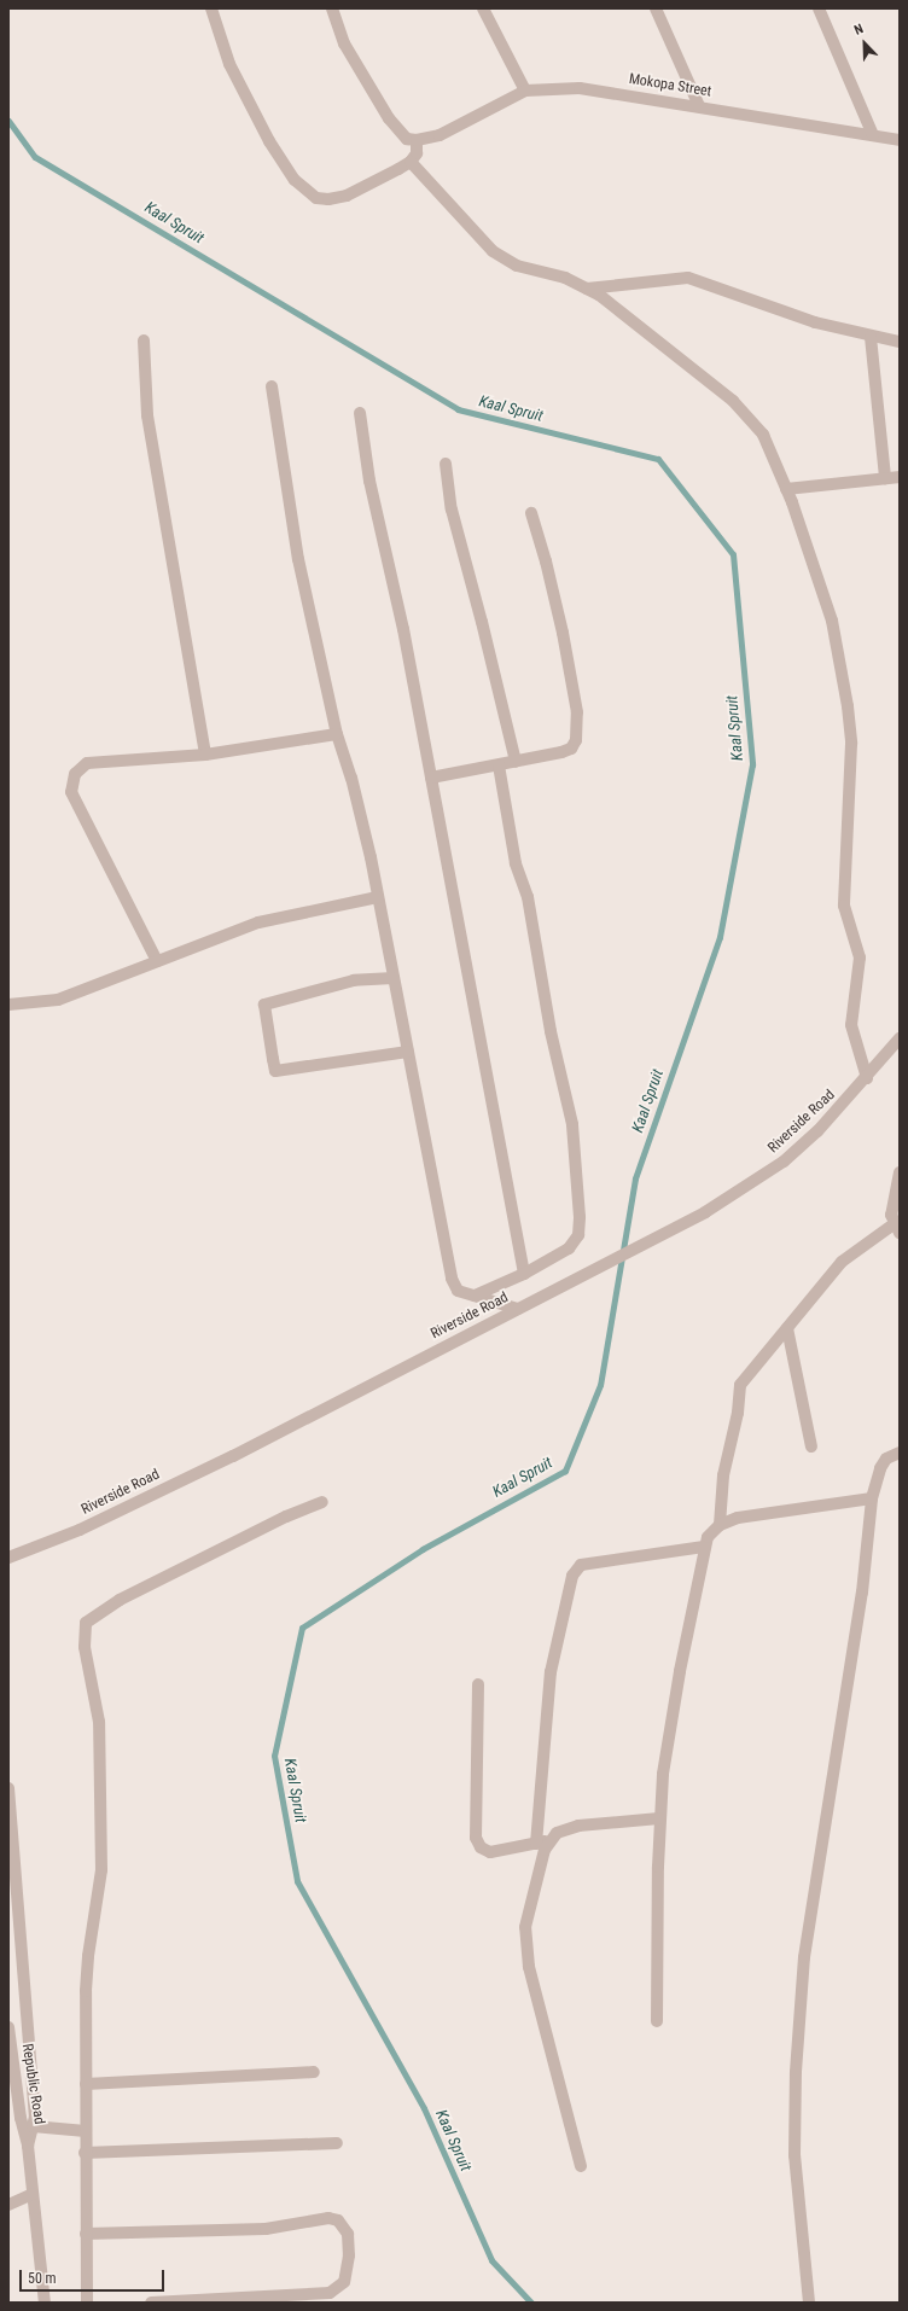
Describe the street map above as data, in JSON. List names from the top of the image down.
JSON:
{
  "streets": {
    "street": ["Mokopa Street", "Riverside Road", "Republic Road"]
  },
  "water": ["Kaal Spruit"],
  "scale_bar": "50 m",
  "north": "top left"
}
